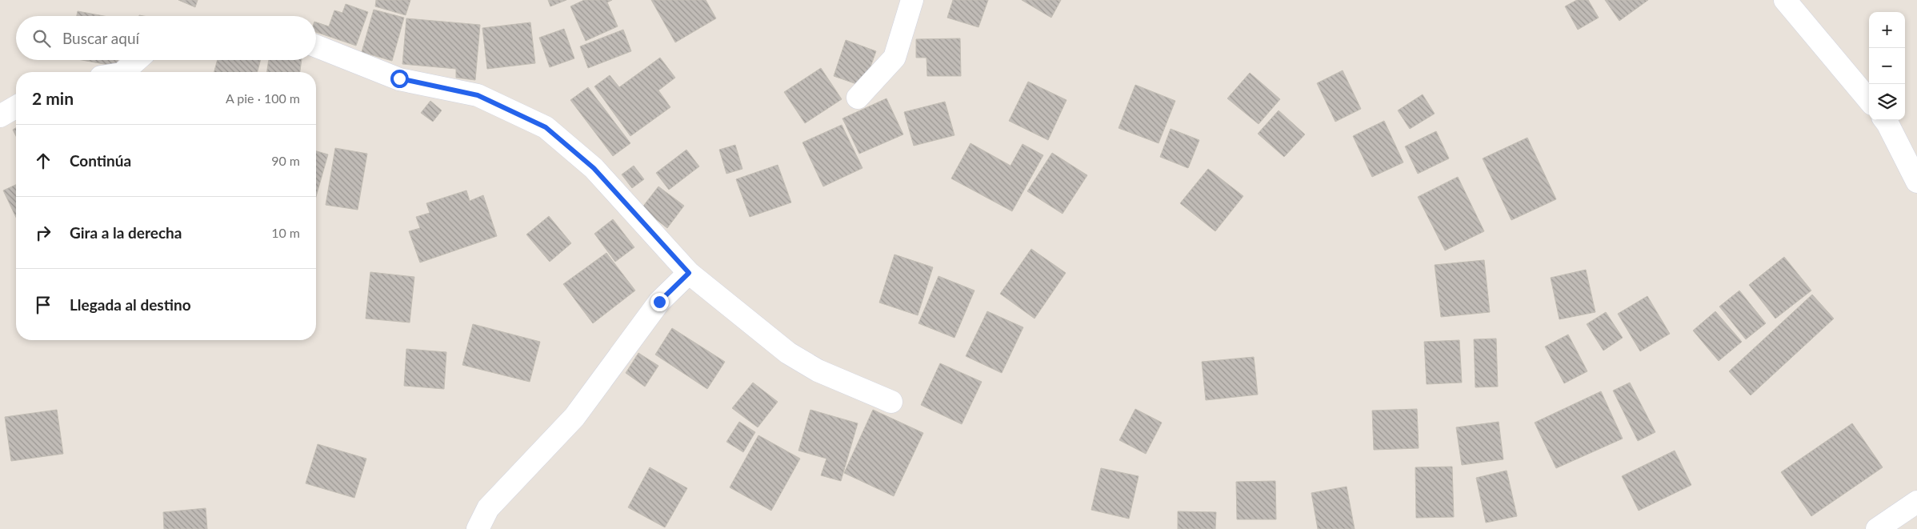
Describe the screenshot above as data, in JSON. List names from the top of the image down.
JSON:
{
  "page": {
    "map_buttons": ["+", "−"],
    "search": "Buscar aquí",
    "heading": ["2 min", "A pie · 100 m"],
    "list": [
      ["Continúa", "90 m"],
      ["Gira a la derecha", "10 m"],
      "Llegada al destino"
    ]
  }
}
